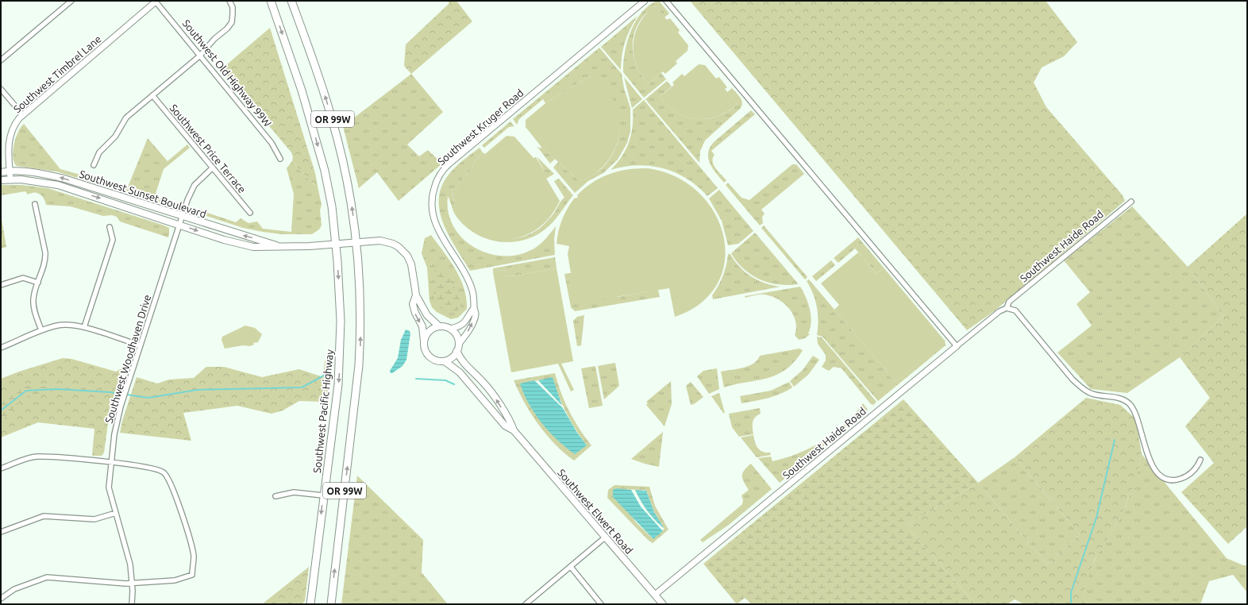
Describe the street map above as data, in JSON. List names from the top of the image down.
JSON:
{
  "streets": {
    "highway": ["OR 99W", "Southwest Pacific Highway"],
    "main road": ["Southwest Sunset Boulevard", "Southwest Elwert Road"],
    "street": [
      "Southwest Old Highway 99W",
      "Southwest Timbrel Lane",
      "Southwest Kruger Road",
      "Southwest Price Terrace",
      "Southwest Haide Road",
      "Southwest Woodhaven Drive"
    ]
  },
  "crossings": [
    ["Southwest Old Highway 99W", "Southwest Timbrel Lane"],
    ["Southwest Timbrel Lane", "Southwest Sunset Boulevard"],
    ["OR 99W", "Southwest Sunset Boulevard"],
    ["Southwest Kruger Road", "Southwest Elwert Road"],
    ["Southwest Price Terrace", "Southwest Woodhaven Drive"],
    ["Southwest Sunset Boulevard", "Southwest Woodhaven Drive"],
    ["Southwest Sunset Boulevard", "Southwest Pacific Highway"],
    ["Southwest Haide Road", "Southwest Elwert Road"]
  ]
}
